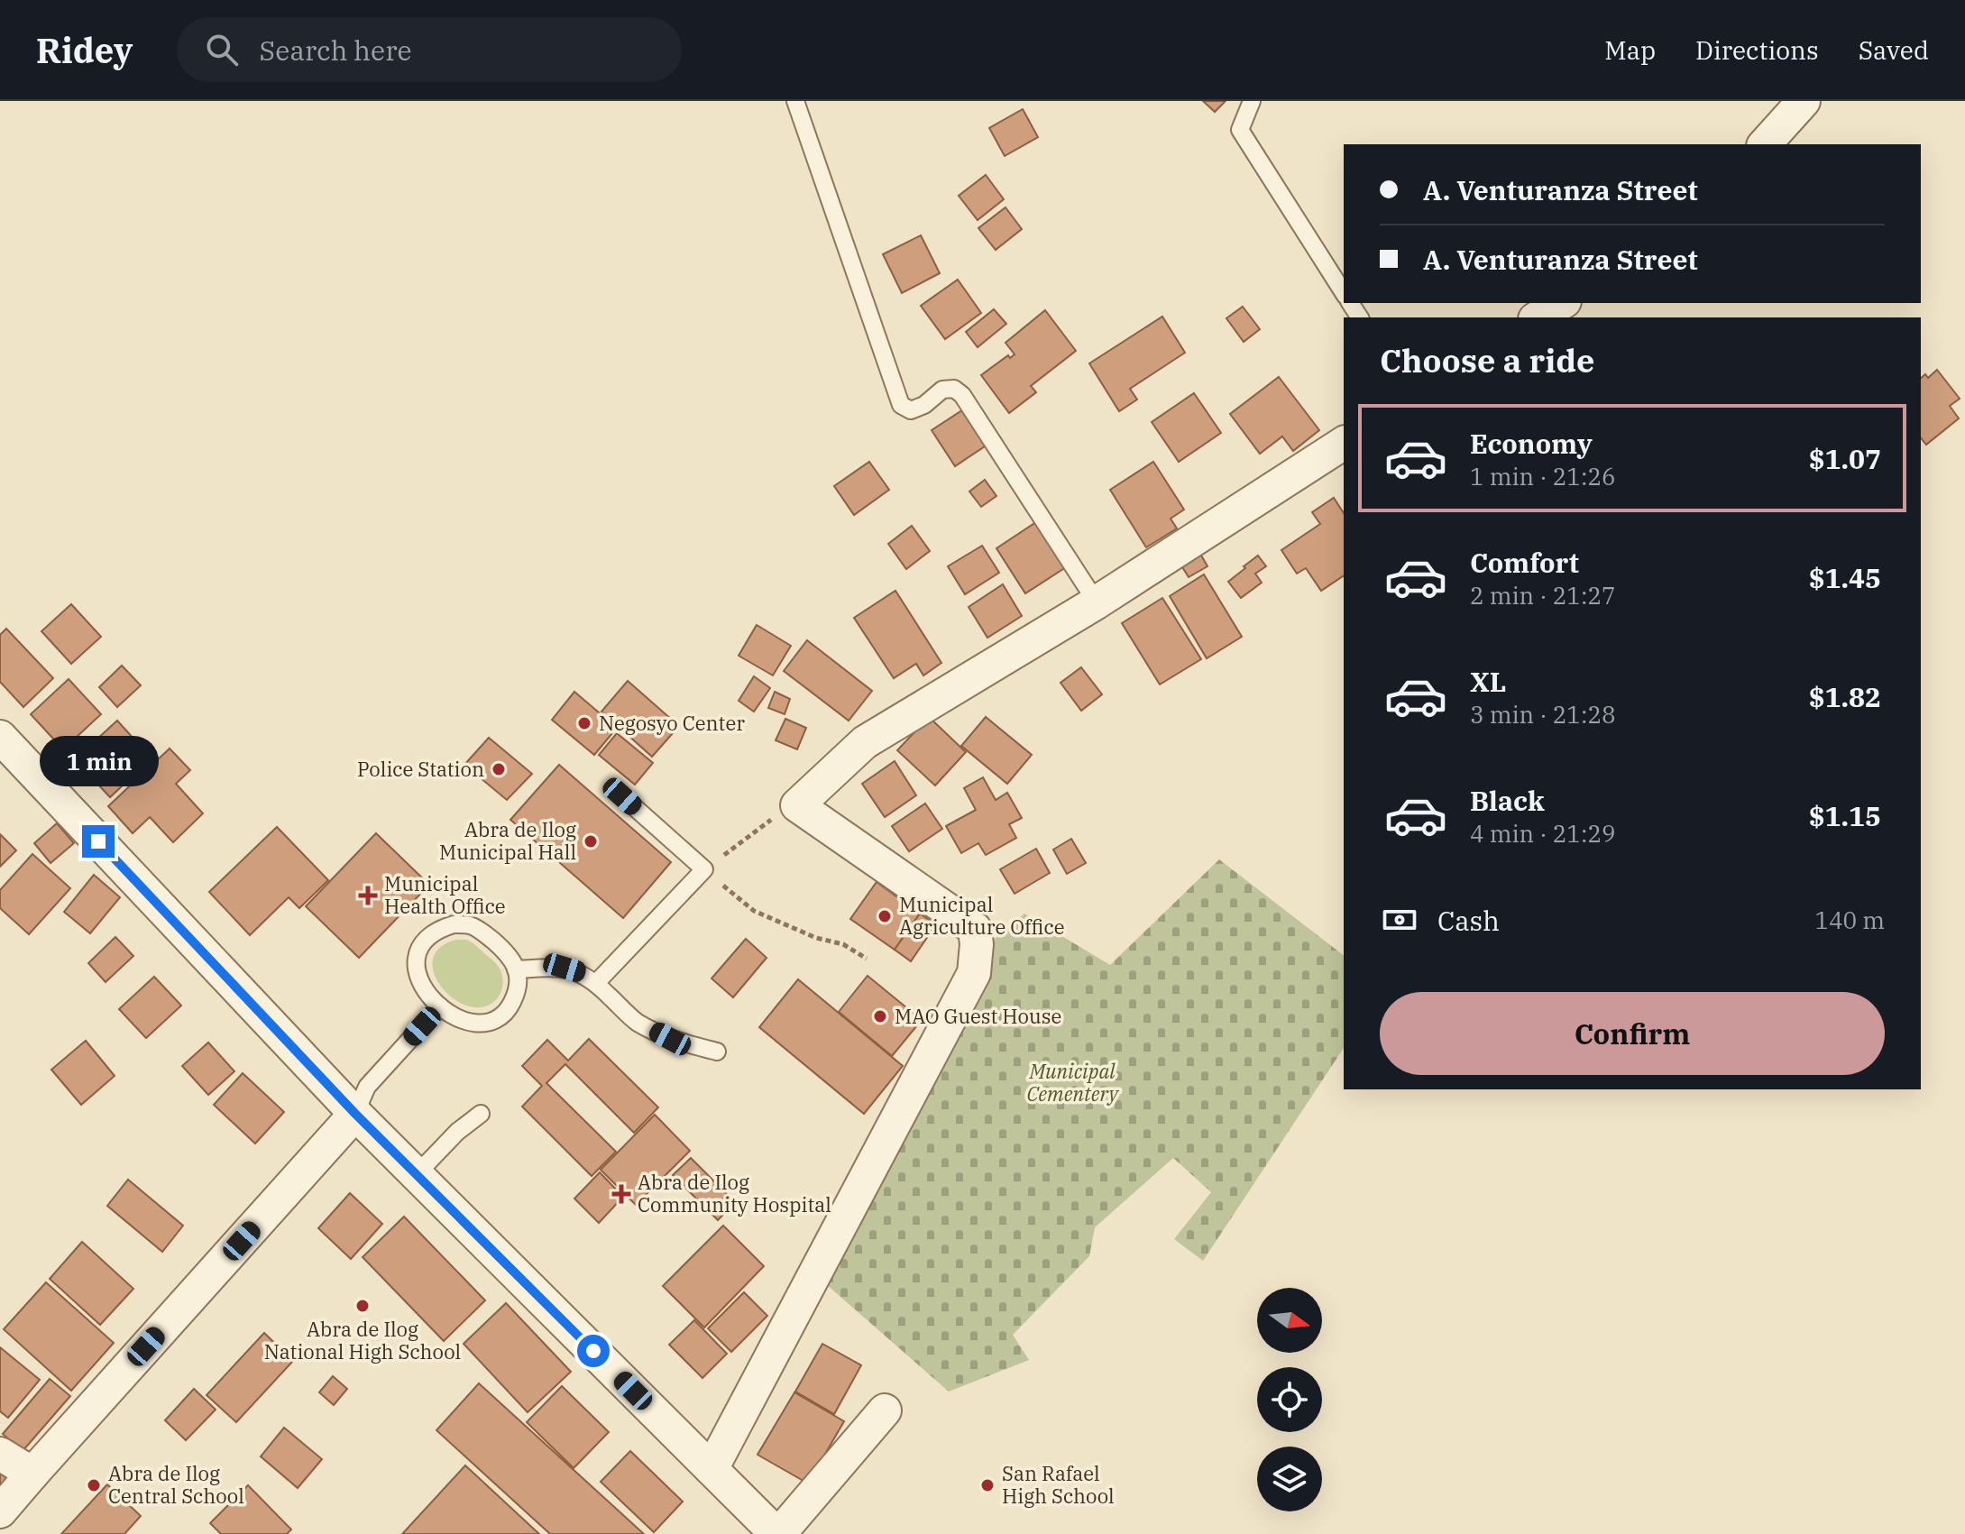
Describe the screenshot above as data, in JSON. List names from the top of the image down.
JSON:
{
  "parks": ["Municipal Cementery"],
  "places": {
    "other": [
      "Negosyo Center",
      "Police Station",
      "Abra de Ilog Municipal Hall",
      "Municipal Agriculture Office",
      "MAO Guest House",
      "Abra de Ilog National High School",
      "Abra de Ilog Central School",
      "San Rafael High School"
    ],
    "health": ["Municipal Health Office", "Abra de Ilog Community Hospital"]
  },
  "north": "right",
  "page": {
    "header": "Ridey",
    "search": "Search here",
    "nav": ["Map", "Directions", "Saved"],
    "banner": ["A. Venturanza Street", "A. Venturanza Street"],
    "heading": "Choose a ride",
    "list": [
      {
        "name": "Economy",
        "note": "1 min · 21:26",
        "value": "$1.07"
      },
      {
        "name": "Comfort",
        "note": "2 min · 21:27",
        "value": "$1.45"
      },
      {
        "name": "XL",
        "note": "3 min · 21:28",
        "value": "$1.82"
      },
      {
        "name": "Black",
        "note": "4 min · 21:29",
        "value": "$1.15"
      }
    ],
    "bubble": "1 min",
    "pay": ["Cash", "140 m"],
    "buttons": "Confirm"
  }
}
